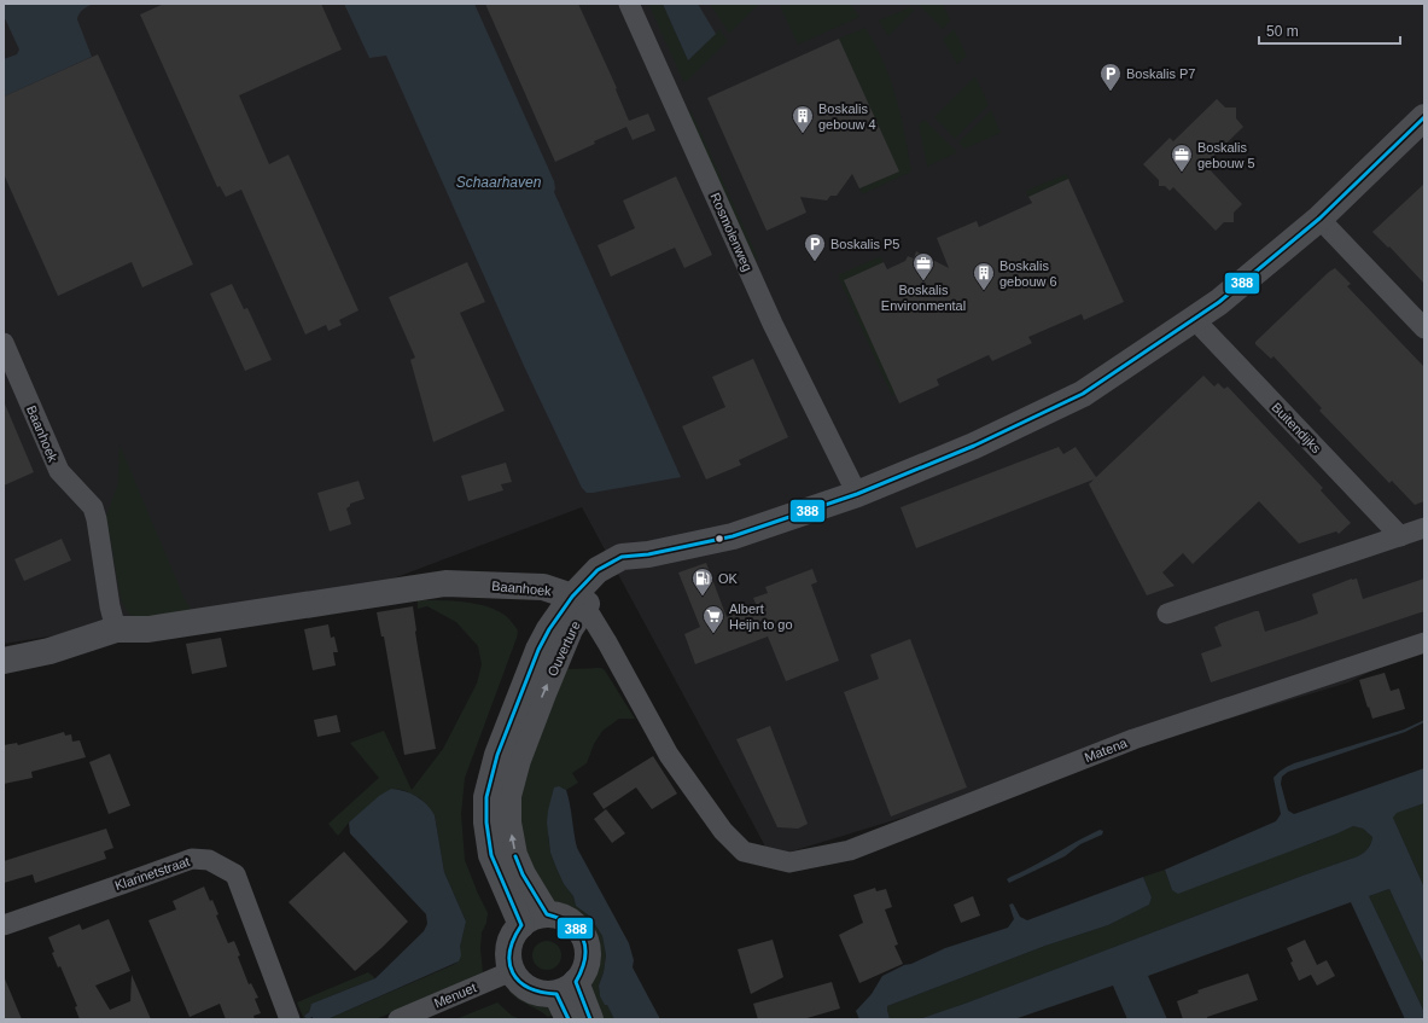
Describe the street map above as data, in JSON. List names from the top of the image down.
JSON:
{
  "streets": {
    "street": [
      "Rosmolenweg",
      "Buitendijks",
      "Baanhoek",
      "Ouverture",
      "Matena",
      "Klarinetstraat",
      "Menuet"
    ]
  },
  "crossings": [
    ["Rosmolenweg", "Ouverture"],
    ["Baanhoek", "Ouverture"],
    ["Baanhoek", "Matena"],
    ["Ouverture", "Matena"],
    ["Ouverture", "Menuet"]
  ],
  "water": ["Schaarhaven"],
  "places": {
    "parking": ["Boskalis P7", "Boskalis P5"],
    "building": ["Boskalis gebouw 4", "Boskalis gebouw 6"],
    "office": ["Boskalis gebouw 5", "Boskalis Environmental"],
    "fuel station": ["OK"],
    "supermarket": ["Albert Heijn to go"]
  },
  "lines": ["transit line 388"],
  "scale_bar": "50 m"
}
